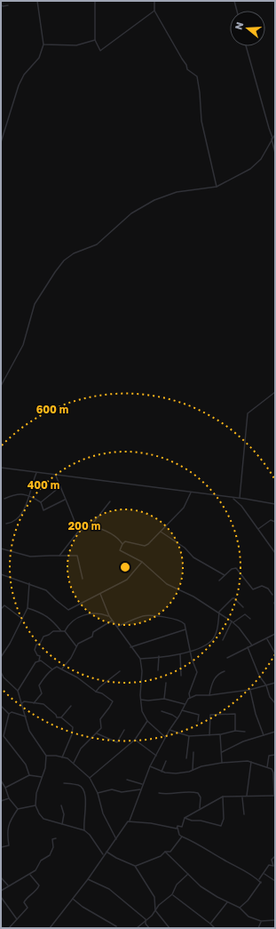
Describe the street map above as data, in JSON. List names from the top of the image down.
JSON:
{
  "north": "left",
  "rings": ["600 m", "400 m", "200 m"]
}
